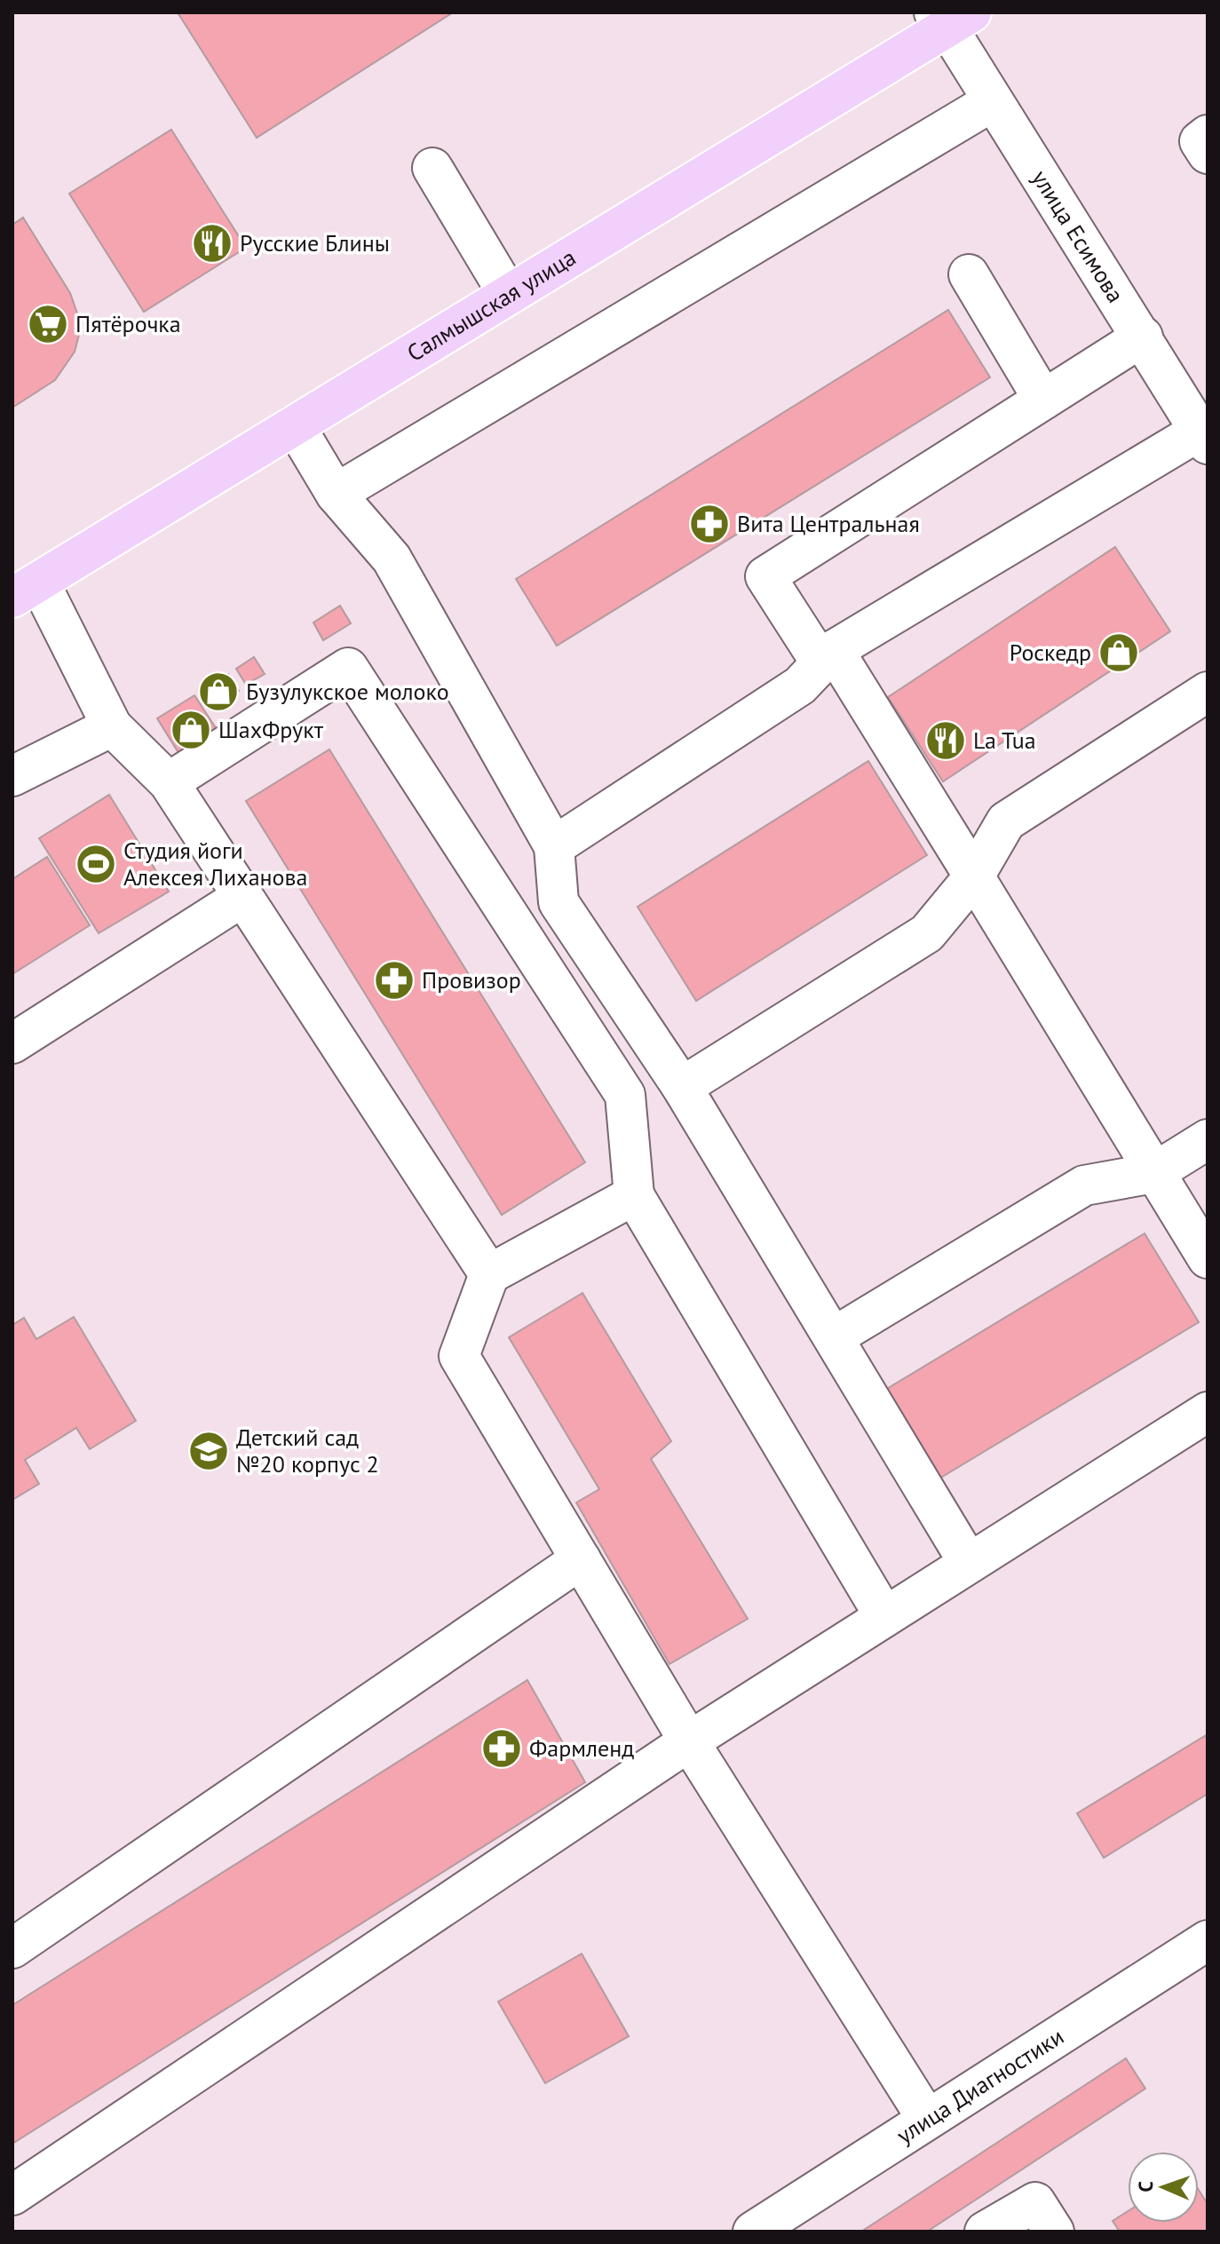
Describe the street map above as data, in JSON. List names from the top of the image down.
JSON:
{
  "streets": {
    "main road": ["Салмышская улица"],
    "street": ["улица Есимова", "улица Диагностики"]
  },
  "crossings": [
    ["улица Есимова", "Салмышская улица"]
  ],
  "places": {
    "restaurant": ["Русские Блины", "La Tua"],
    "supermarket": ["Пятёрочка"],
    "pharmacy": ["Вита Центральная", "Провизор", "Фармленд"],
    "shop": ["Роскедр", "Бузулукское молоко", "ШахФрукт"],
    "sports": ["Студия йоги Алексея Лиханова"],
    "school or university": ["Детский сад №20 корпус 2"]
  },
  "north": "left"
}
